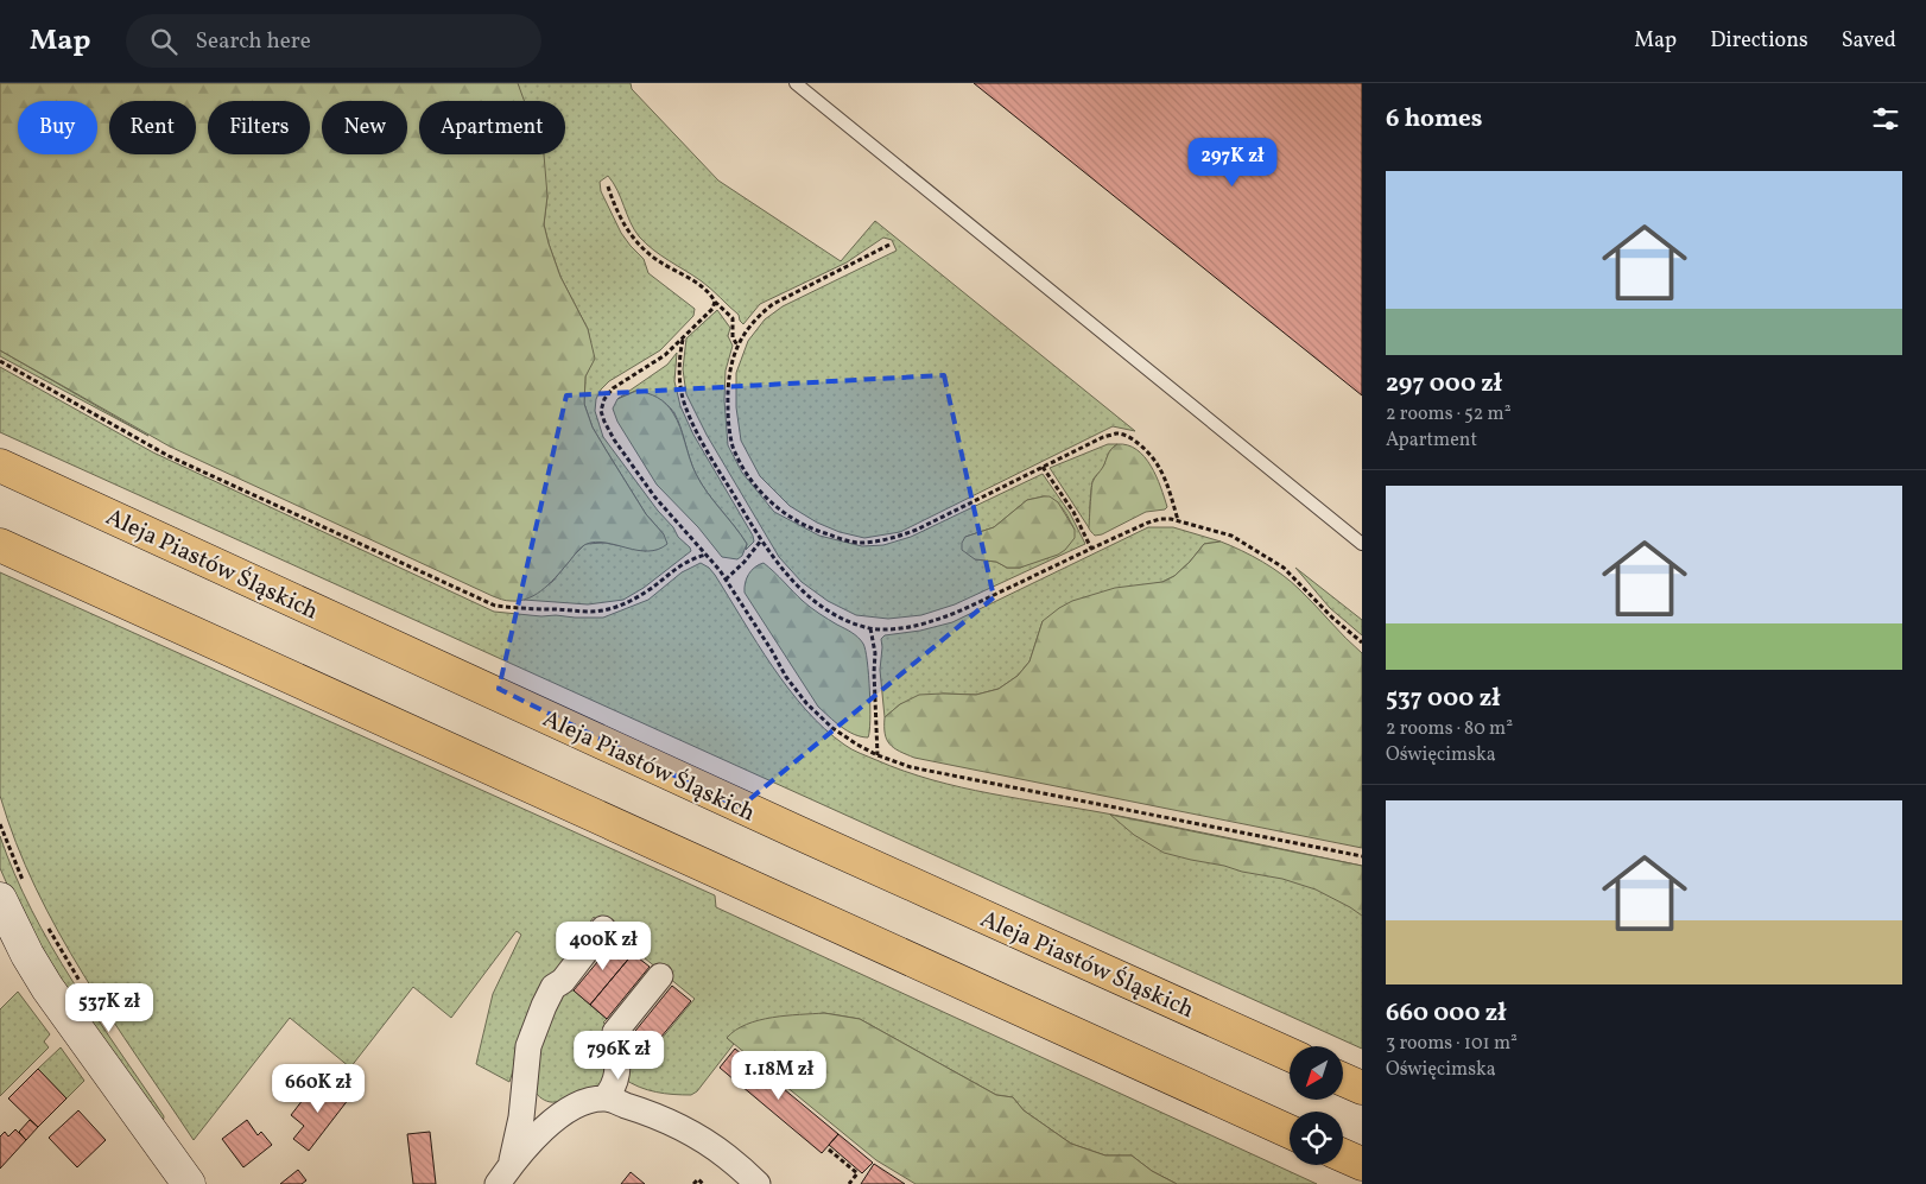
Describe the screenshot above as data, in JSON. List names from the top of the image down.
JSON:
{
  "streets": {
    "highway": ["Aleja Piastów Śląskich"]
  },
  "north": "bottom left",
  "page": {
    "header": "Map",
    "search": "Search here",
    "nav": ["Map", "Directions", "Saved"],
    "heading": "6 homes",
    "chip": [
      "Buy",
      "Rent",
      "Filters",
      "New",
      "Apartment"
    ],
    "price": [
      "297K zł",
      "400K zł",
      "537K zł",
      "796K zł",
      "1.18M zł",
      "660K zł"
    ],
    "list": [
      {
        "name": "297 000 zł",
        "note": "2 rooms · 52 m² · Apartment"
      },
      {
        "name": "537 000 zł",
        "note": "2 rooms · 80 m² · Oświęcimska"
      },
      {
        "name": "660 000 zł",
        "note": "3 rooms · 101 m² · Oświęcimska"
      }
    ]
  }
}
